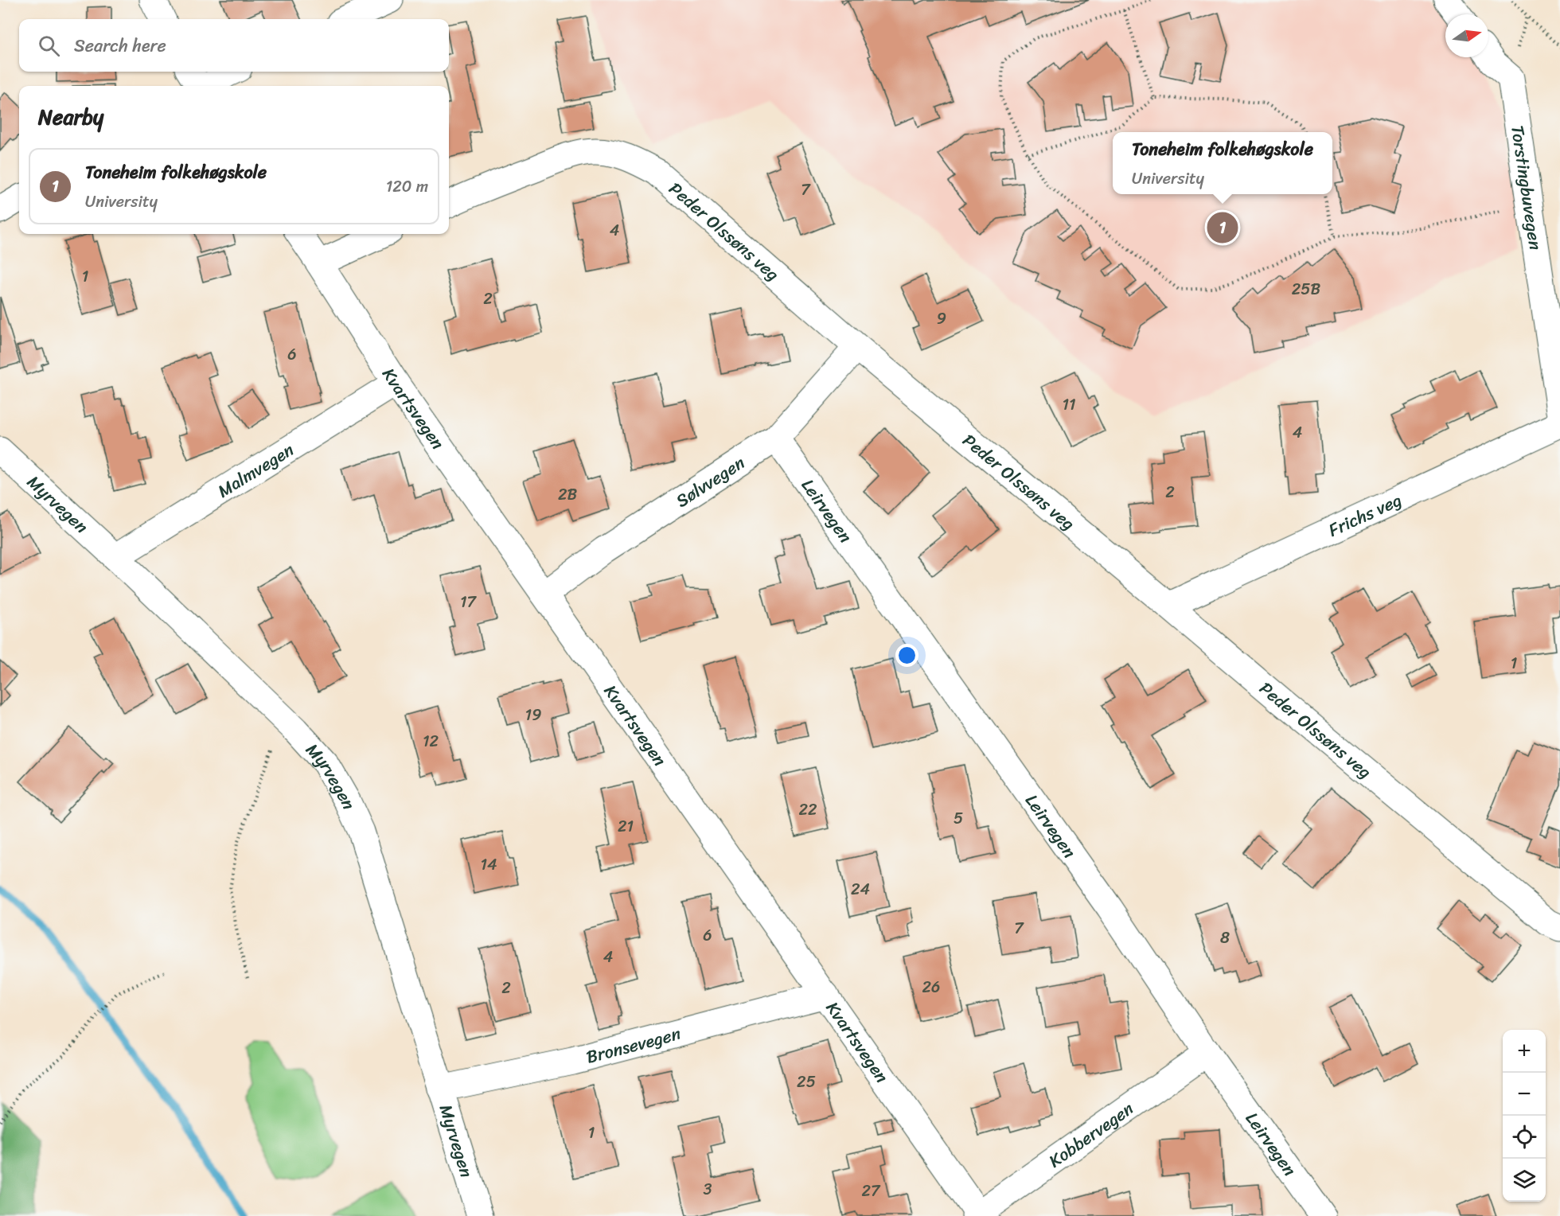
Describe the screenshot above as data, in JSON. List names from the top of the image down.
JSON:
{
  "streets": {
    "street": [
      "Torstingbuvegen",
      "Peder Olssøns veg",
      "Kvartsvegen",
      "Malmvegen",
      "Sølvvegen",
      "Myrvegen",
      "Leirvegen",
      "Frichs veg",
      "Bronsevegen",
      "Kobbervegen"
    ]
  },
  "crossings": [
    ["Peder Olssøns veg", "Sølvvegen"],
    ["Peder Olssøns veg", "Frichs veg"],
    ["Kvartsvegen", "Malmvegen"],
    ["Kvartsvegen", "Sølvvegen"],
    ["Kvartsvegen", "Bronsevegen"],
    ["Kvartsvegen", "Kobbervegen"],
    ["Malmvegen", "Myrvegen"],
    ["Sølvvegen", "Leirvegen"],
    ["Myrvegen", "Bronsevegen"],
    ["Leirvegen", "Kobbervegen"]
  ],
  "house_numbers": [
    "7",
    "4",
    "1",
    "25B",
    "2",
    "9",
    "6",
    "11",
    "4",
    "2",
    "2B",
    "17",
    "1",
    "19",
    "12",
    "22",
    "5",
    "21",
    "14",
    "24",
    "7",
    "6",
    "8",
    "4",
    "26",
    "2",
    "25",
    "1",
    "3",
    "27"
  ],
  "north": "right",
  "page": {
    "search": "Search here",
    "heading": "Nearby",
    "popup": ["Toneheim folkehøgskole", "University"],
    "list": [
      {
        "mark": "1",
        "name": "Toneheim folkehøgskole",
        "note": "University",
        "value": "120 m"
      }
    ],
    "pins": "1",
    "map_buttons": ["+", "−"]
  }
}
